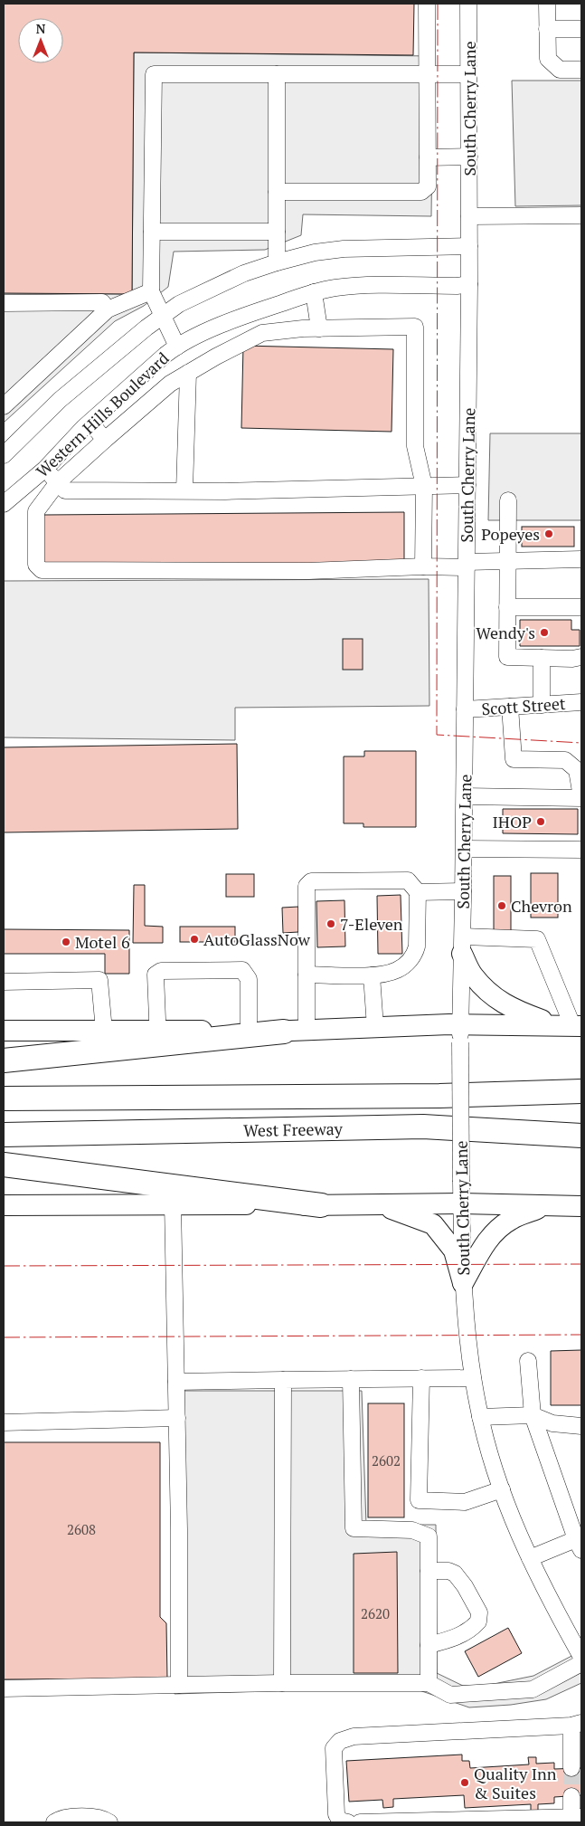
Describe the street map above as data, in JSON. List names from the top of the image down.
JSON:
{
  "streets": {
    "highway": ["West Freeway"],
    "street": ["South Cherry Lane", "Western Hills Boulevard", "Scott Street"]
  },
  "crossings": [
    ["South Cherry Lane", "Western Hills Boulevard"],
    ["South Cherry Lane", "Scott Street"]
  ],
  "places": [
    "Popeyes",
    "Wendy's",
    "IHOP",
    "Chevron",
    "7-Eleven",
    "AutoGlassNow",
    "Motel 6",
    "Quality Inn & Suites"
  ],
  "house_numbers": ["2602", "2608", "2620"],
  "north": "top"
}
